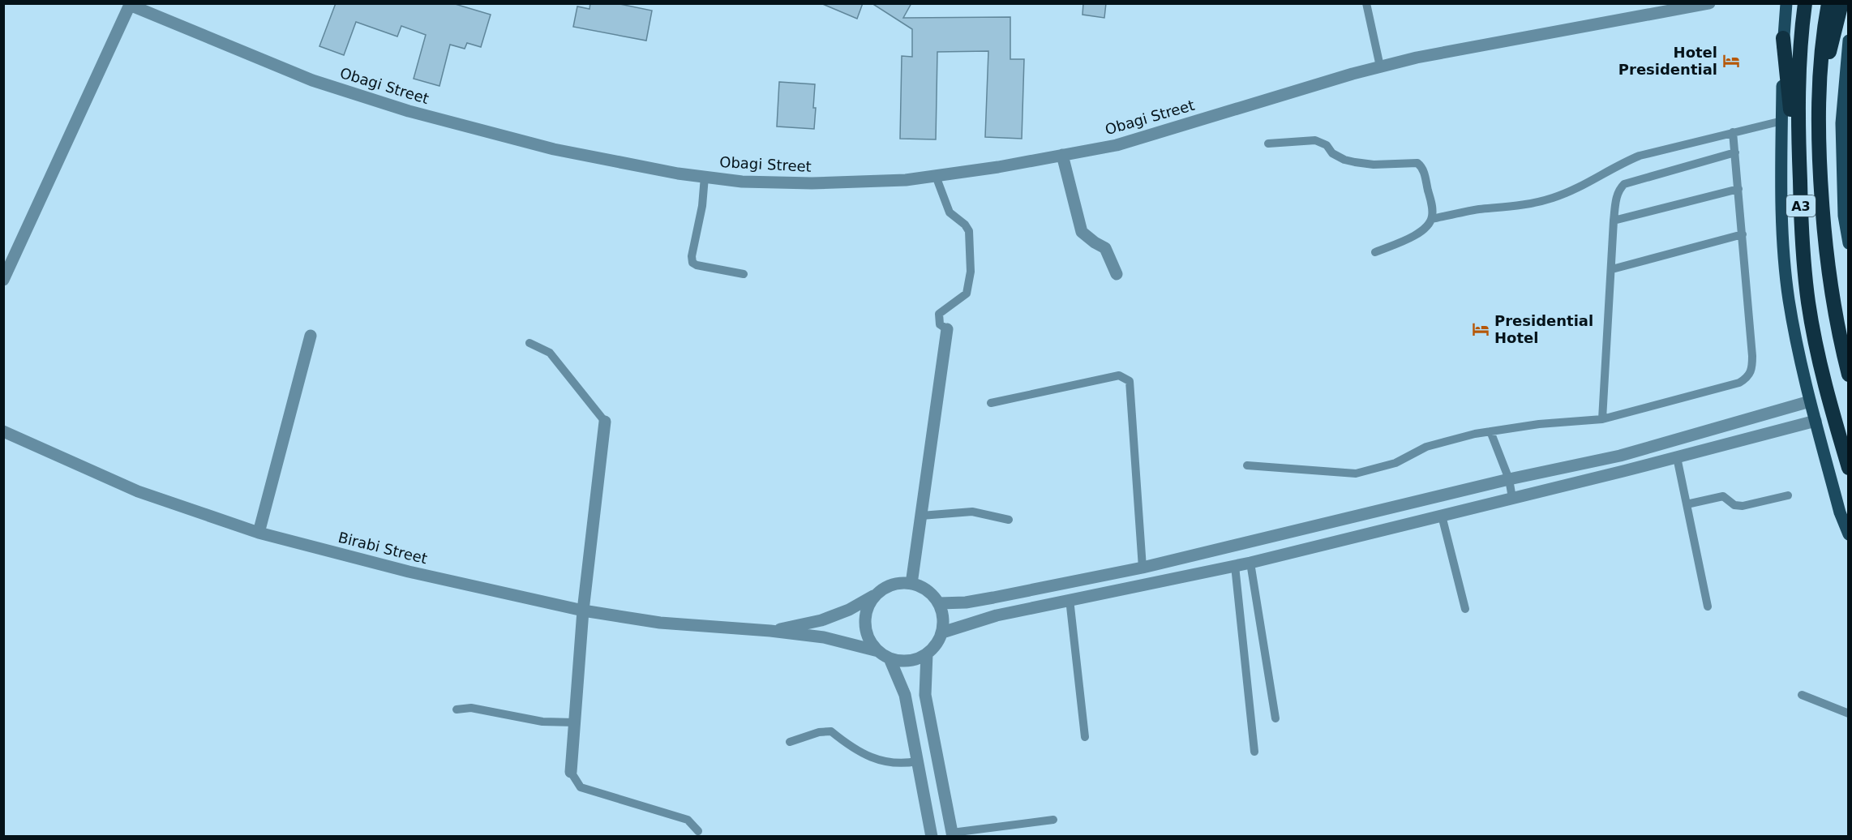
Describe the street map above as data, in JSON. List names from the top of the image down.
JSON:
{
  "streets": {
    "highway": ["A3"],
    "street": ["Obagi Street", "Birabi Street"]
  },
  "places": {
    "hotel": ["Hotel Presidential", "Presidential Hotel"]
  }
}
